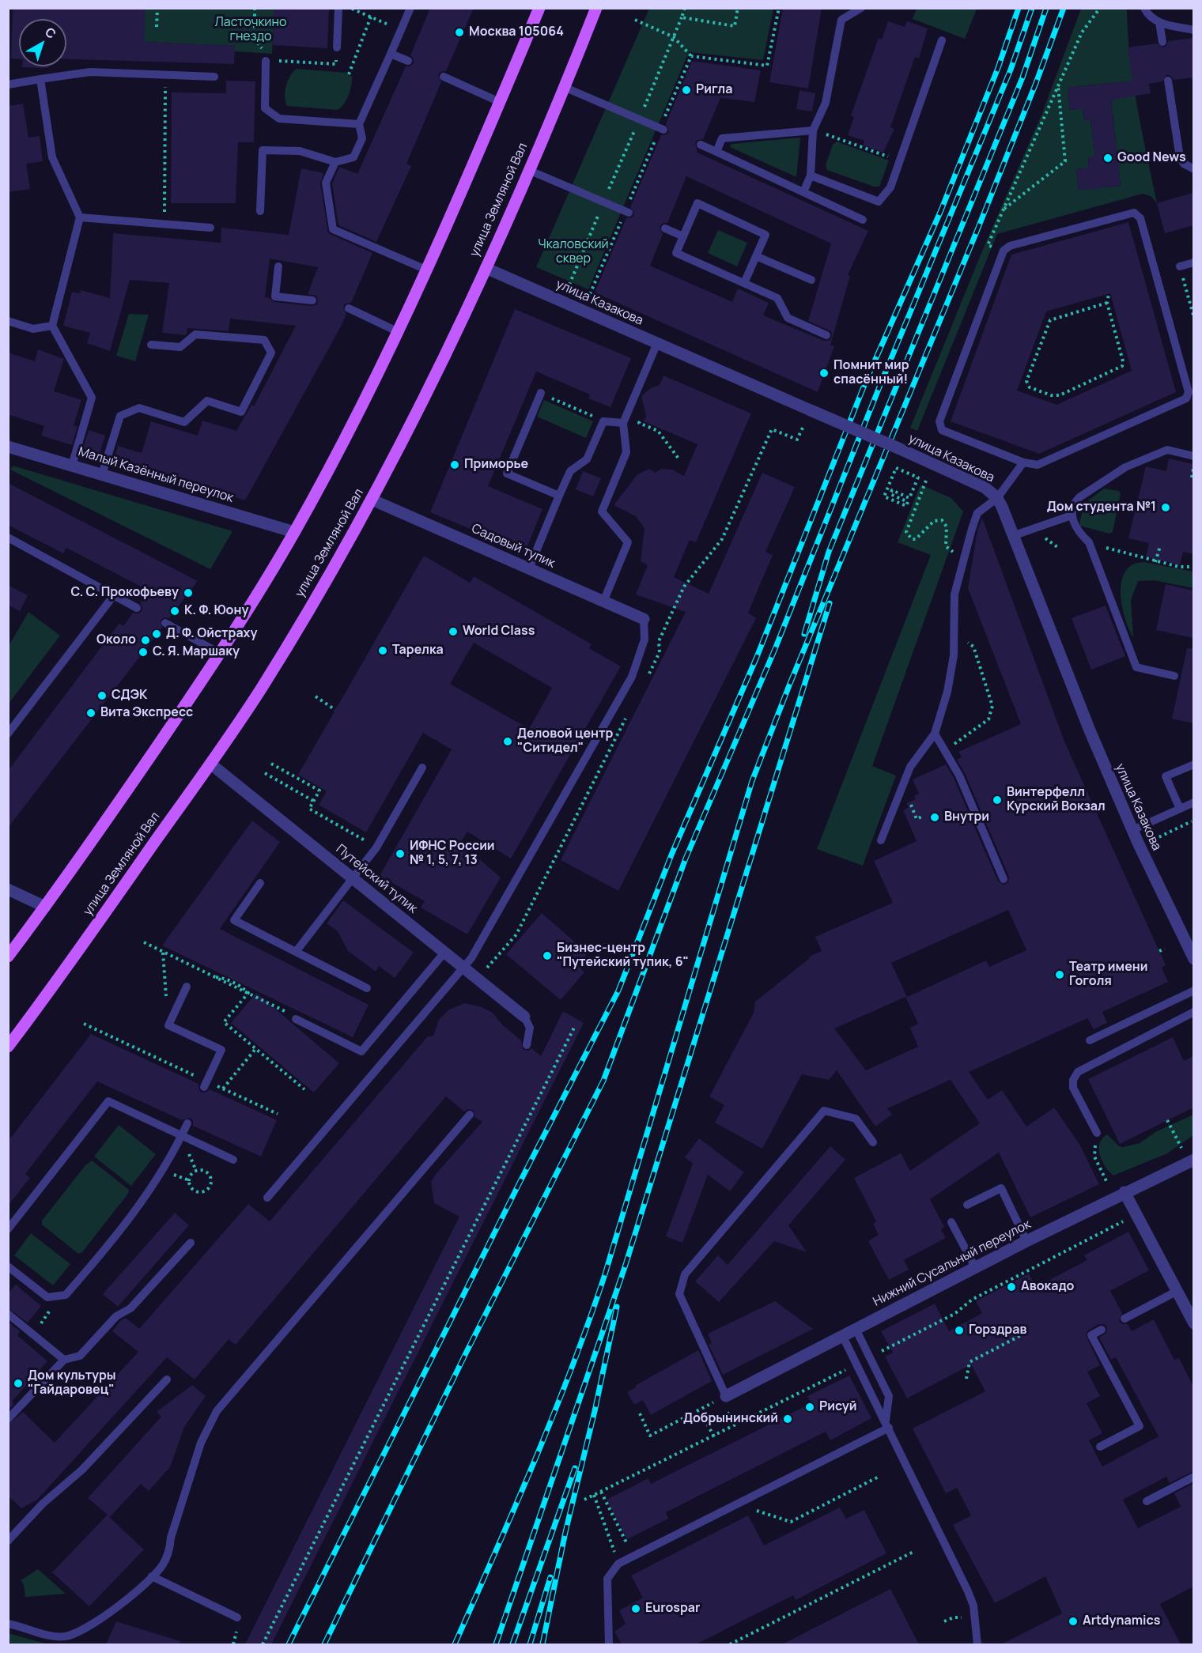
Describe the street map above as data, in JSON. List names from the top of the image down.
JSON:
{
  "streets": {
    "main road": ["улица Земляной Вал"],
    "street": [
      "улица Казакова",
      "Малый Казённый переулок",
      "Садовый тупик",
      "Путейский тупик",
      "Нижний Сусальный переулок"
    ]
  },
  "crossings": [
    ["улица Земляной Вал", "улица Казакова"],
    ["улица Земляной Вал", "Садовый тупик"],
    ["улица Земляной Вал", "Путейский тупик"]
  ],
  "parks": ["Ласточкино гнездо", "Чкаловский сквер"],
  "places": [
    "Москва 105064",
    "Ригла",
    "Good News",
    "Помнит мир спасённый!",
    "Приморье",
    "Дом студента №1",
    "С. С. Прокофьеву",
    "К. Ф. Юону",
    "World Class",
    "Д. Ф. Ойстраху",
    "Около",
    "Тарелка",
    "С. Я. Маршаку",
    "СДЭК",
    "Вита Экспресс",
    "Деловой центр \"Ситидел\"",
    "Винтерфелл Курский Вокзал",
    "Внутри",
    "ИФНС России № 1, 5, 7, 13",
    "Бизнес-центр \"Путейский тупик, 6\"",
    "Театр имени Гоголя",
    "Авокадо",
    "Горздрав",
    "Дом культуры \"Гайдаровец\"",
    "Рисуй",
    "Добрынинский",
    "Eurospar",
    "Artdynamics"
  ],
  "north": "top right"
}
